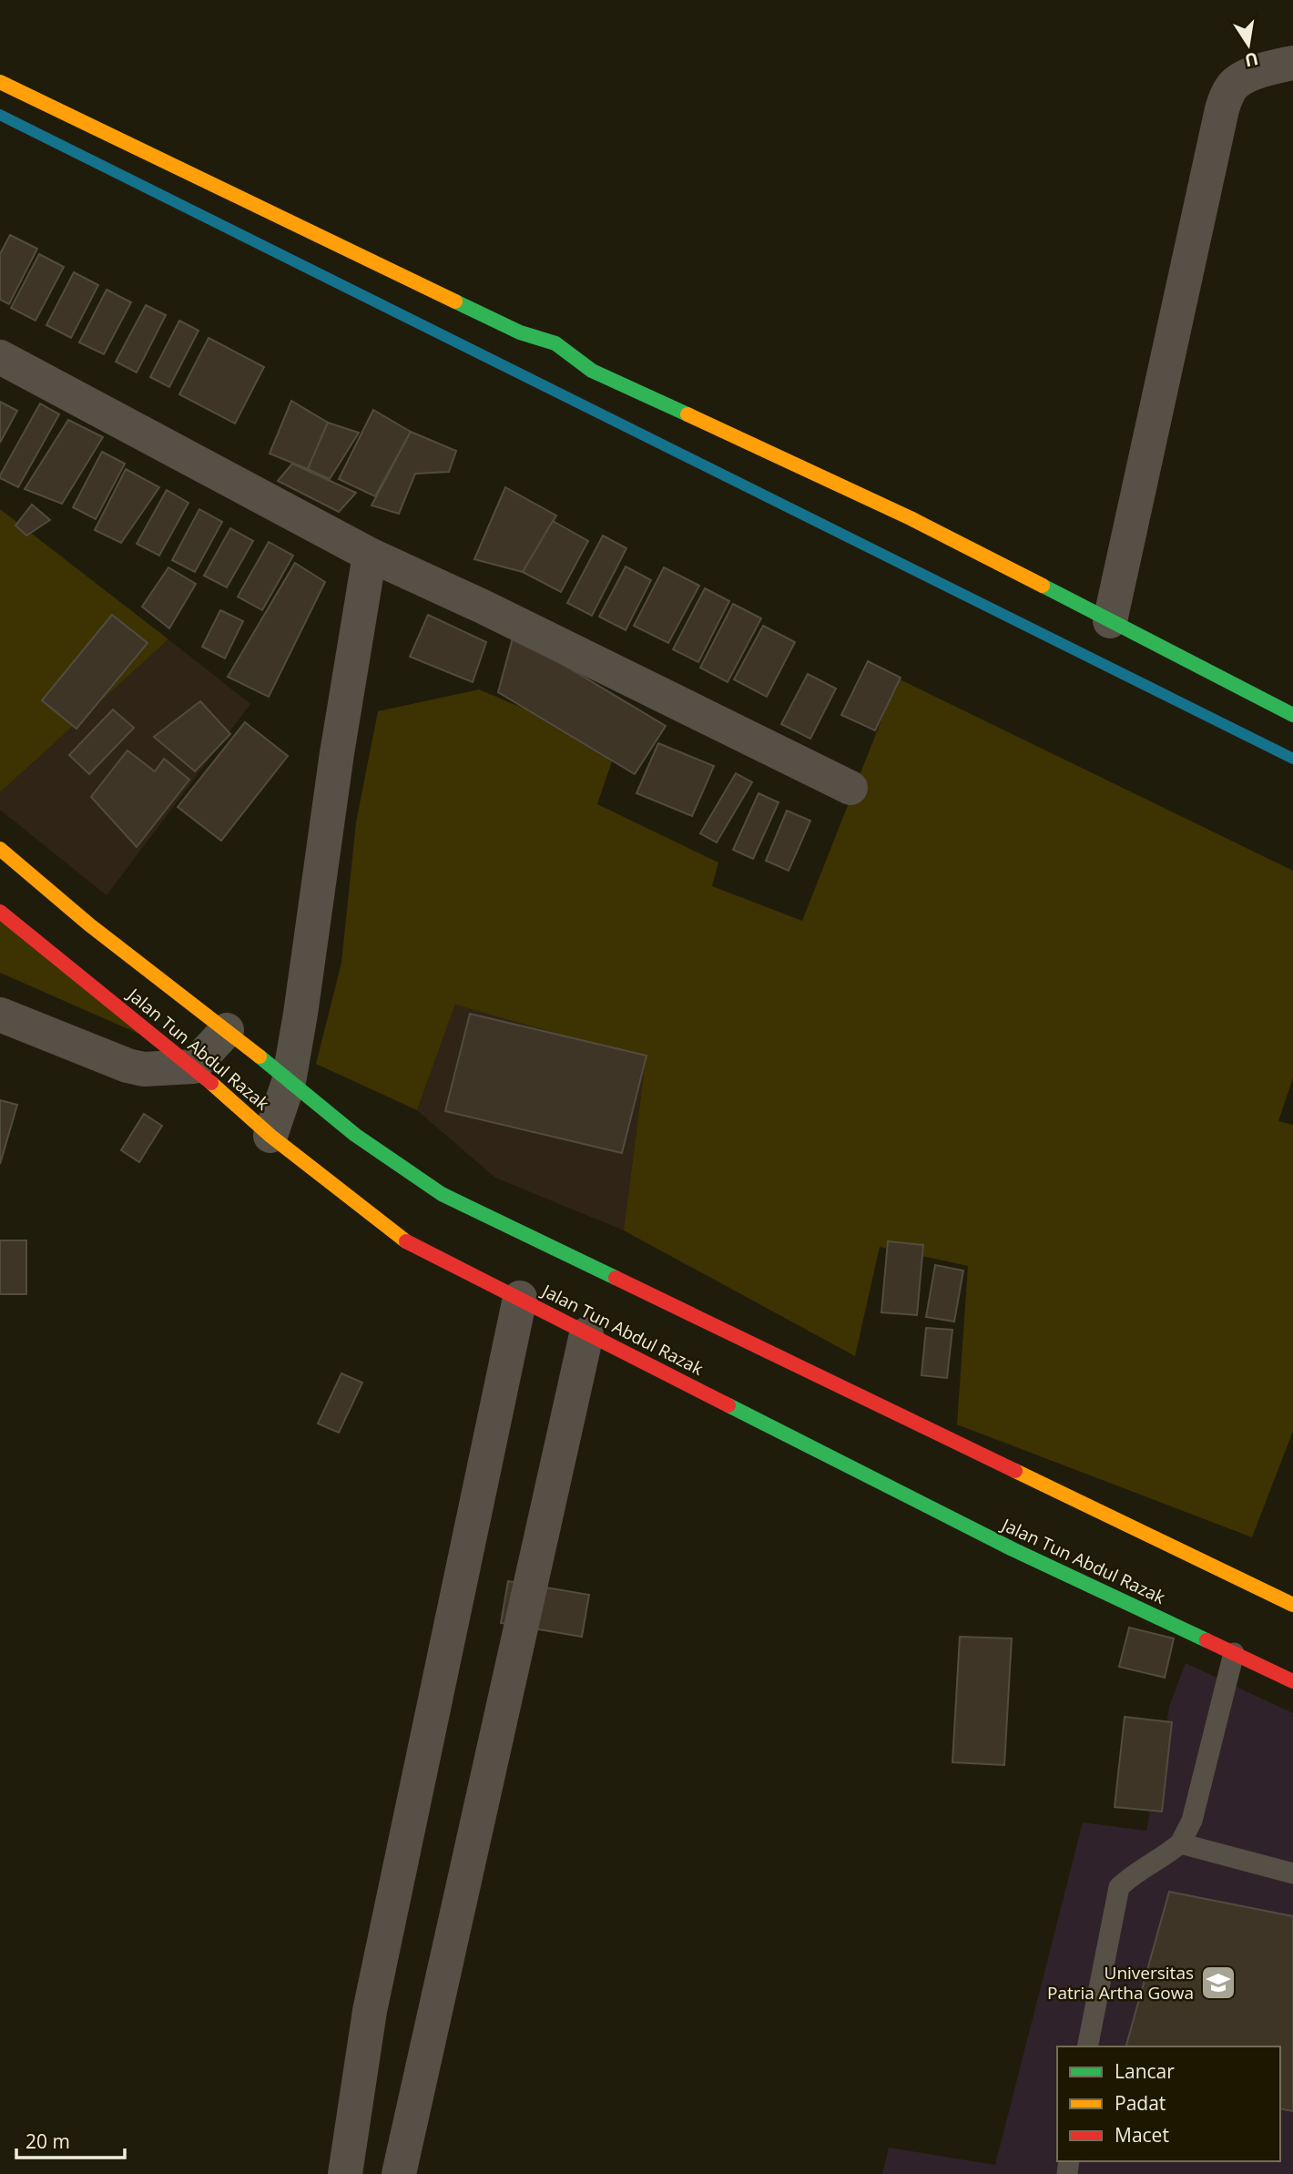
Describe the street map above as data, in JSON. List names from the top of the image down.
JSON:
{
  "streets": {
    "main road": ["Jalan Tun Abdul Razak"]
  },
  "places": {
    "school or university": ["Universitas Patria Artha Gowa"]
  },
  "legend": ["Lancar", "Padat", "Macet"],
  "scale_bar": "20 m",
  "north": "bottom"
}
